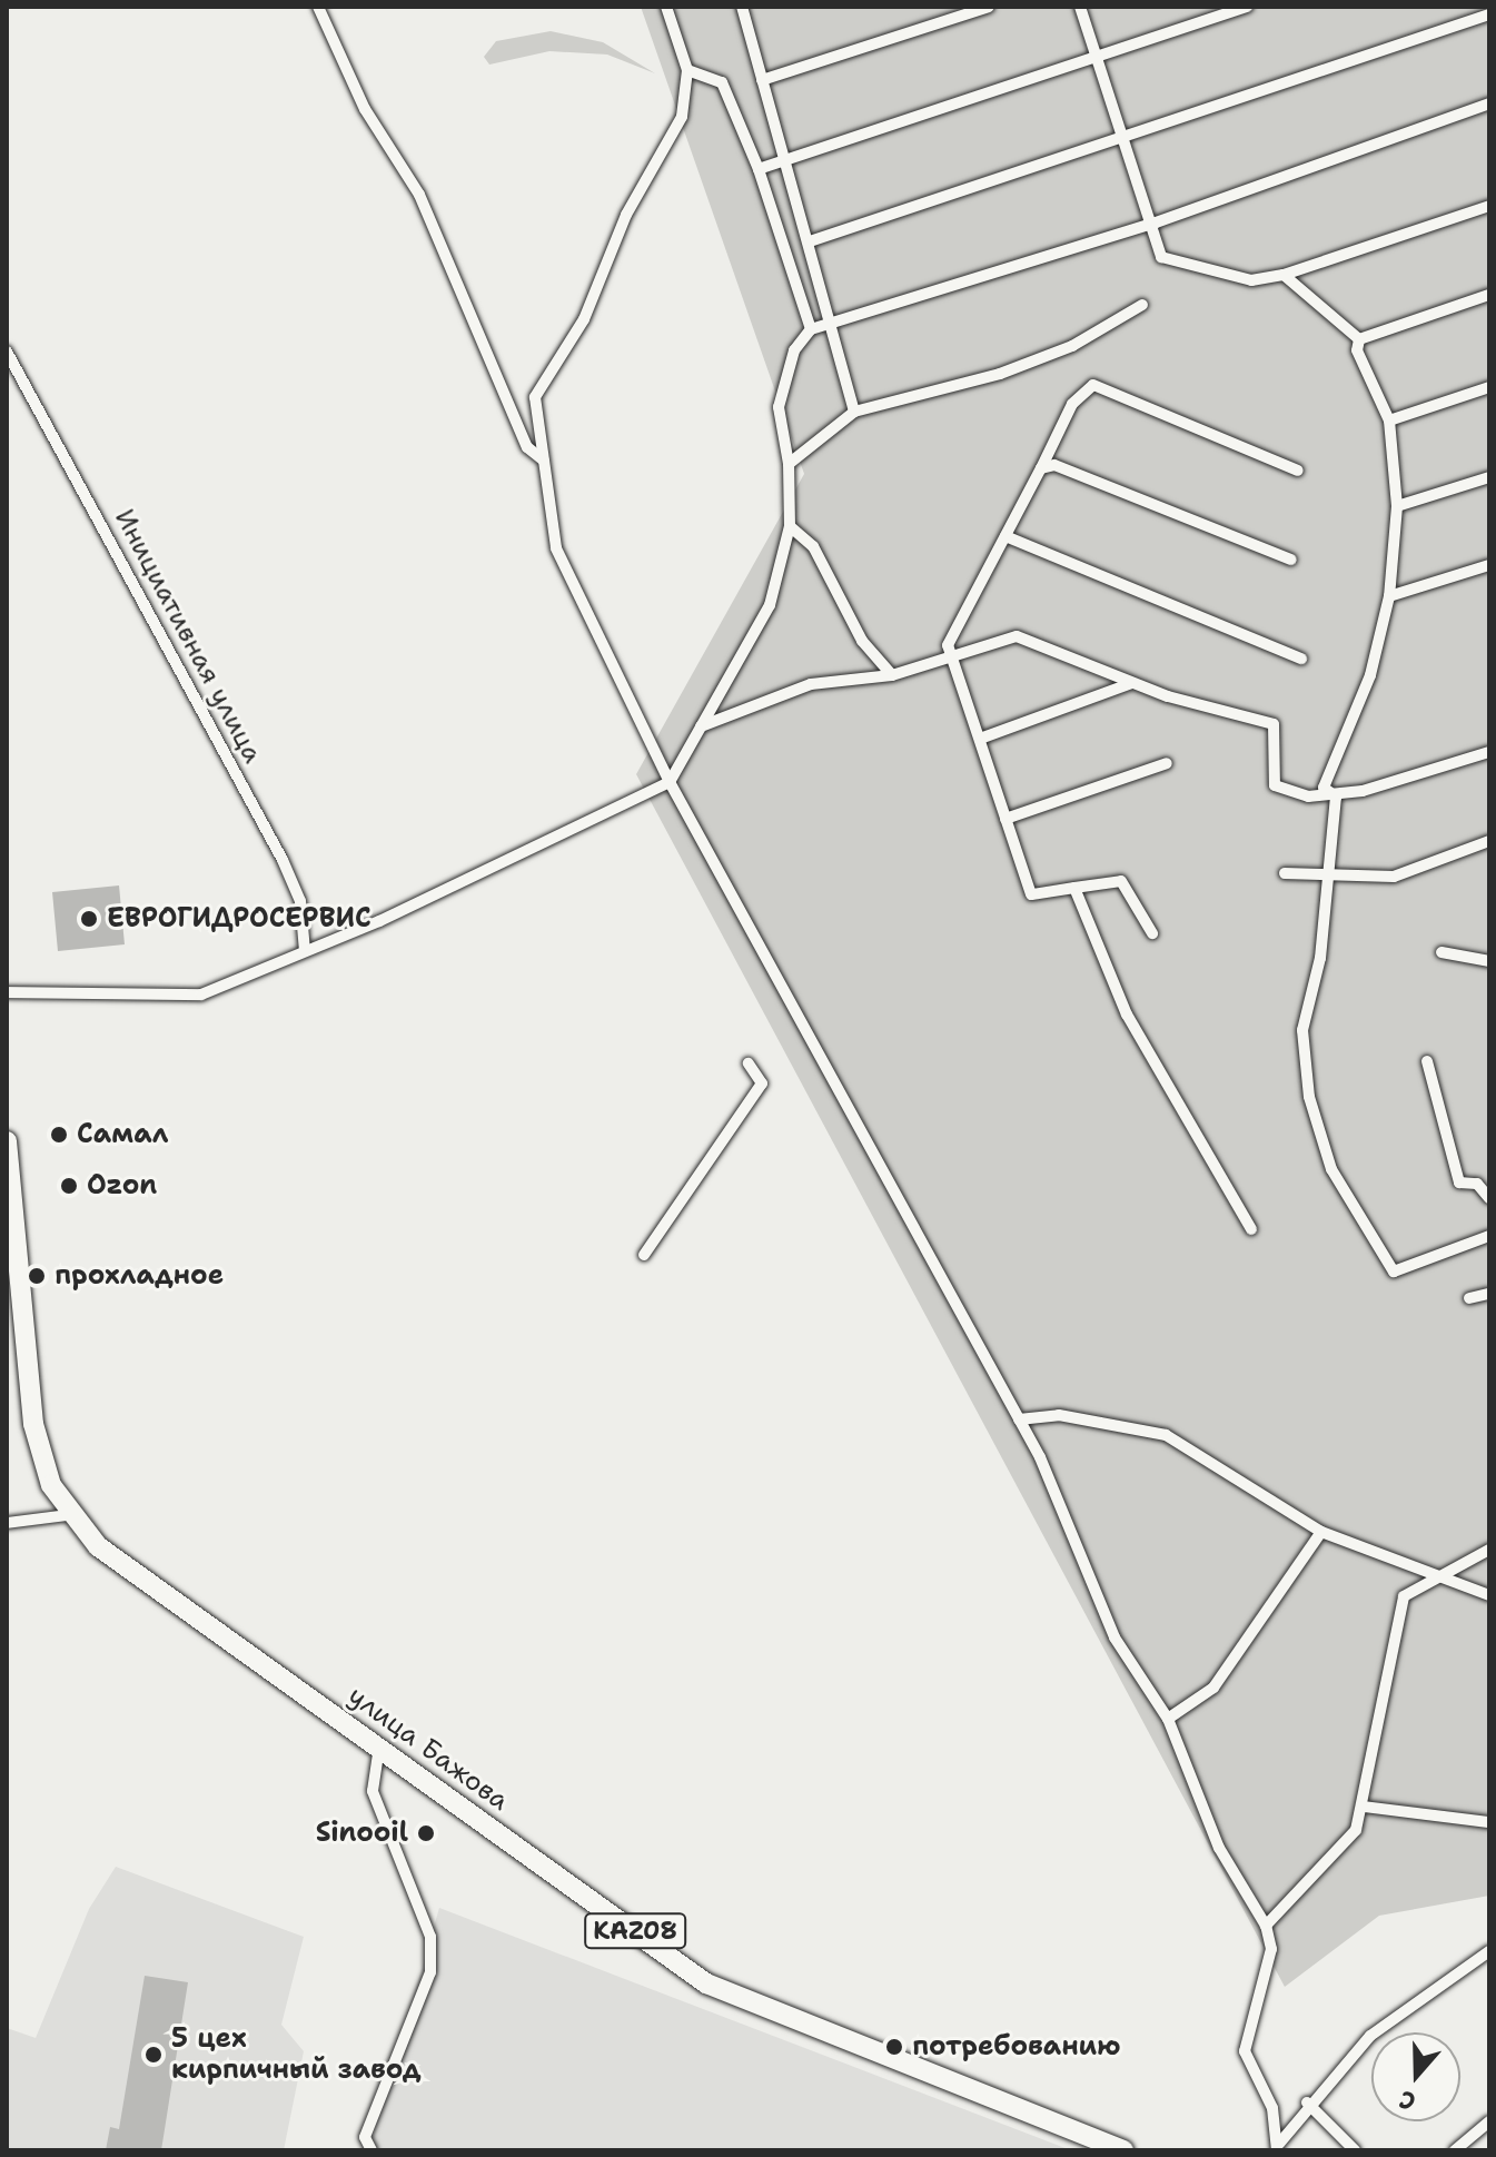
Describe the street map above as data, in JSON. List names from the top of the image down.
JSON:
{
  "streets": {
    "highway": ["улица Бажова", "KAZ08"],
    "street": ["Инициативная улица"]
  },
  "places": [
    "ЕВРОГИДРОСЕРВИС",
    "Самал",
    "Ozon",
    "прохладное",
    "Sinooil",
    "потребованию",
    "5 цех кирпичный завод"
  ],
  "north": "bottom"
}
